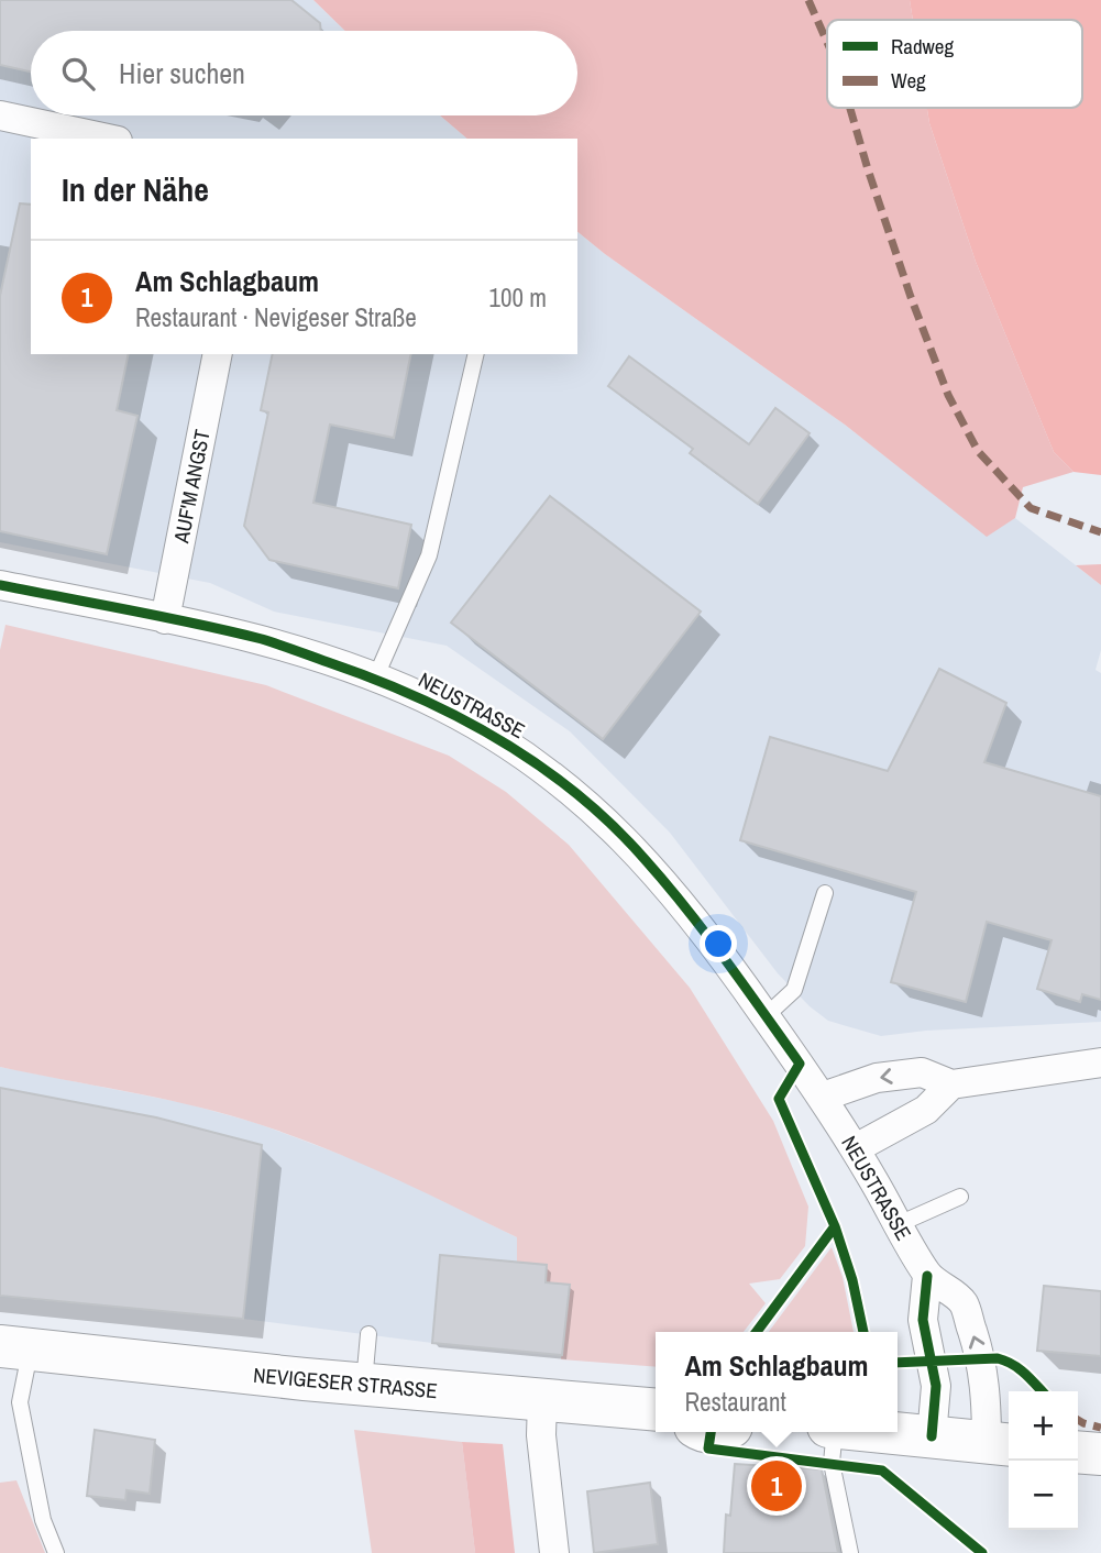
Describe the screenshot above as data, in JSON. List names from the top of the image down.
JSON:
{
  "streets": {
    "main road": ["NEVIGESER STRASSE"],
    "street": ["AUF'M ANGST", "NEUSTRASSE"]
  },
  "crossings": [
    ["AUF'M ANGST", "NEUSTRASSE"]
  ],
  "legend": ["Radweg", "Weg"],
  "page": {
    "search": "Hier suchen",
    "heading": "In der Nähe",
    "list": [
      {
        "mark": "1",
        "name": "Am Schlagbaum",
        "note": "Restaurant · Nevigeser Straße",
        "value": "100 m"
      }
    ],
    "popup": ["Am Schlagbaum", "Restaurant"],
    "map_buttons": ["+", "−"],
    "pins": "1"
  }
}
